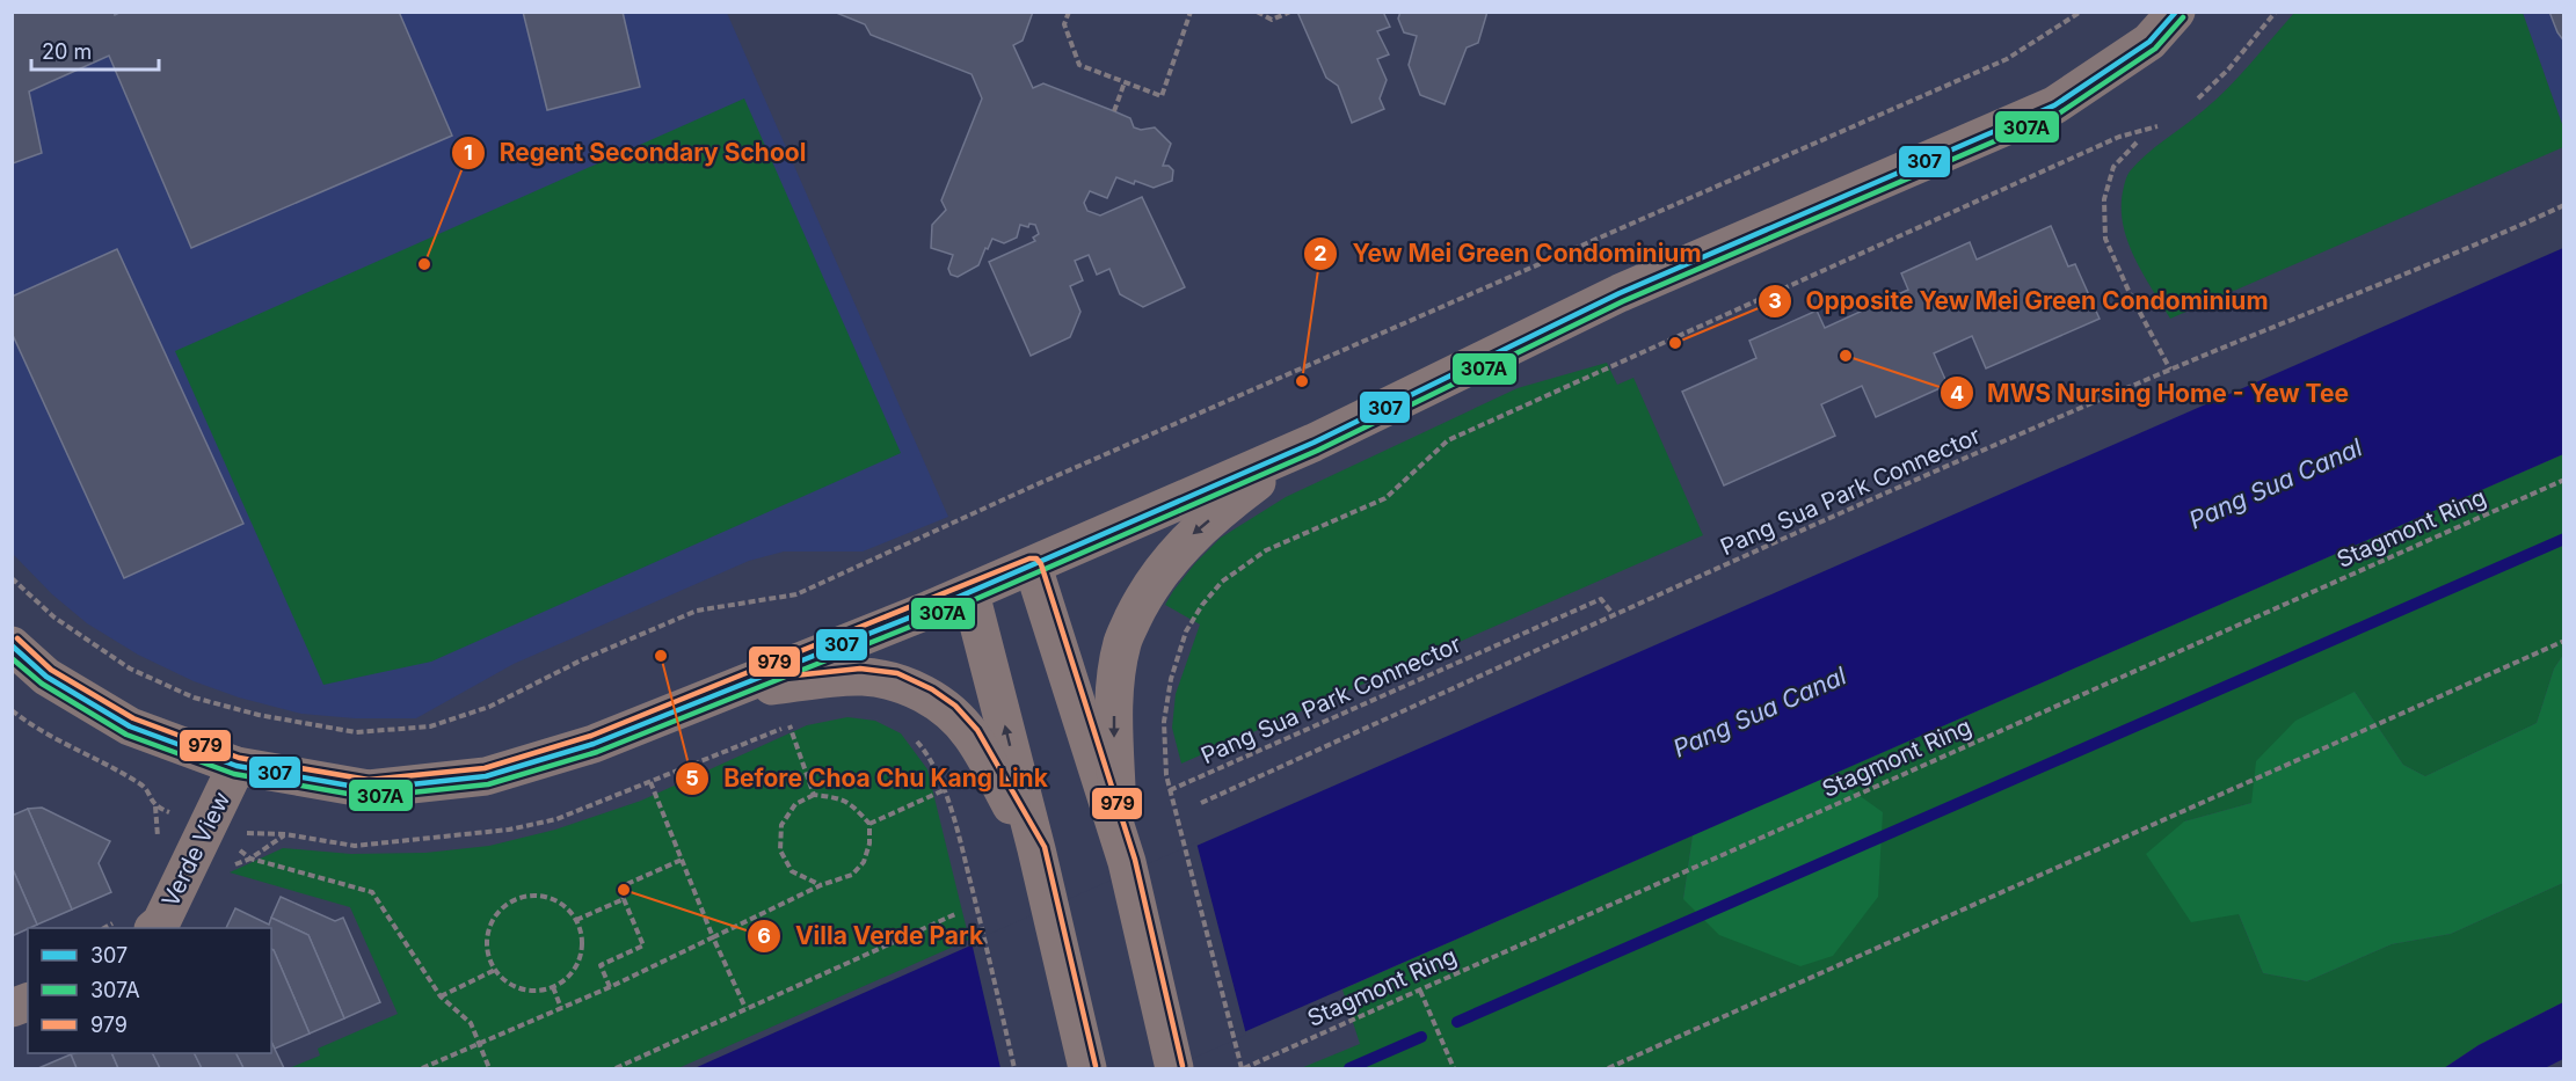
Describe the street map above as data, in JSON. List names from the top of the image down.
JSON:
{
  "streets": {
    "street": ["Verde View"],
    "path": ["Pang Sua Park Connector", "Stagmont Ring"]
  },
  "water": ["Pang Sua Canal"],
  "places": [
    "Regent Secondary School",
    "Opposite Yew Mei Green Condominium",
    "MWS Nursing Home - Yew Tee",
    "Yew Mei Green Condominium",
    "Before Choa Chu Kang Link",
    "Villa Verde Park"
  ],
  "lines": ["transit line 307", "transit line 307A", "transit line 979"],
  "legend": ["307", "307A", "979"],
  "scale_bar": "20 m"
}
